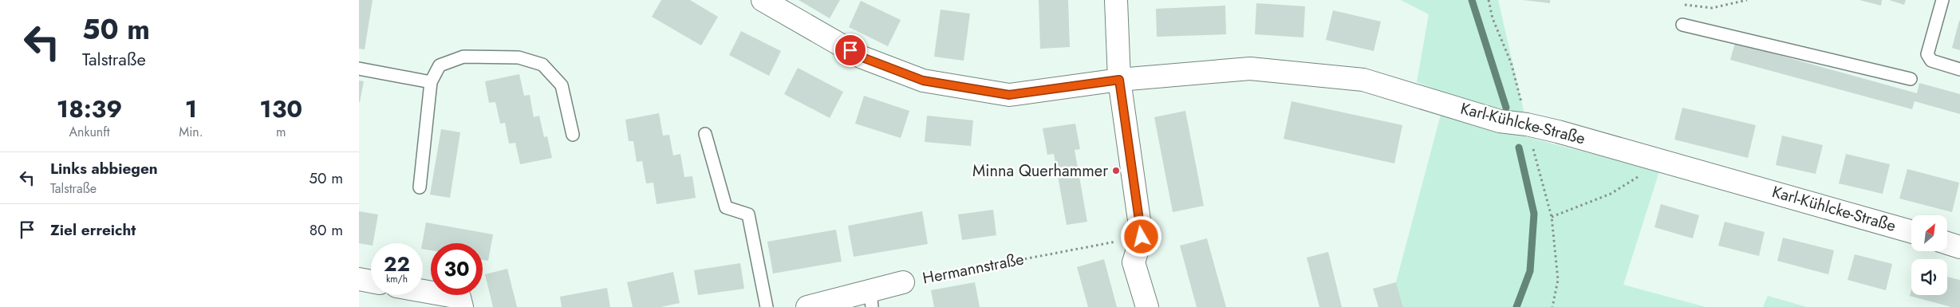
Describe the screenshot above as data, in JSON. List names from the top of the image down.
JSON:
{
  "streets": {
    "street": ["Karl-Kühlcke-Straße", "Hermannstraße"]
  },
  "places": ["Minna Querhammer"],
  "north": "top right",
  "page": {
    "turn": ["50 m", "Talstraße"],
    "eta": [
      "18:39",
      "Ankunft",
      "1",
      "Min.",
      "130",
      "m"
    ],
    "list": [
      {
        "name": "Links abbiegen",
        "note": "Talstraße",
        "value": "50 m"
      },
      {
        "name": "Ziel erreicht",
        "value": "80 m"
      }
    ],
    "speed": "22 km/h",
    "limit": "30"
  }
}
